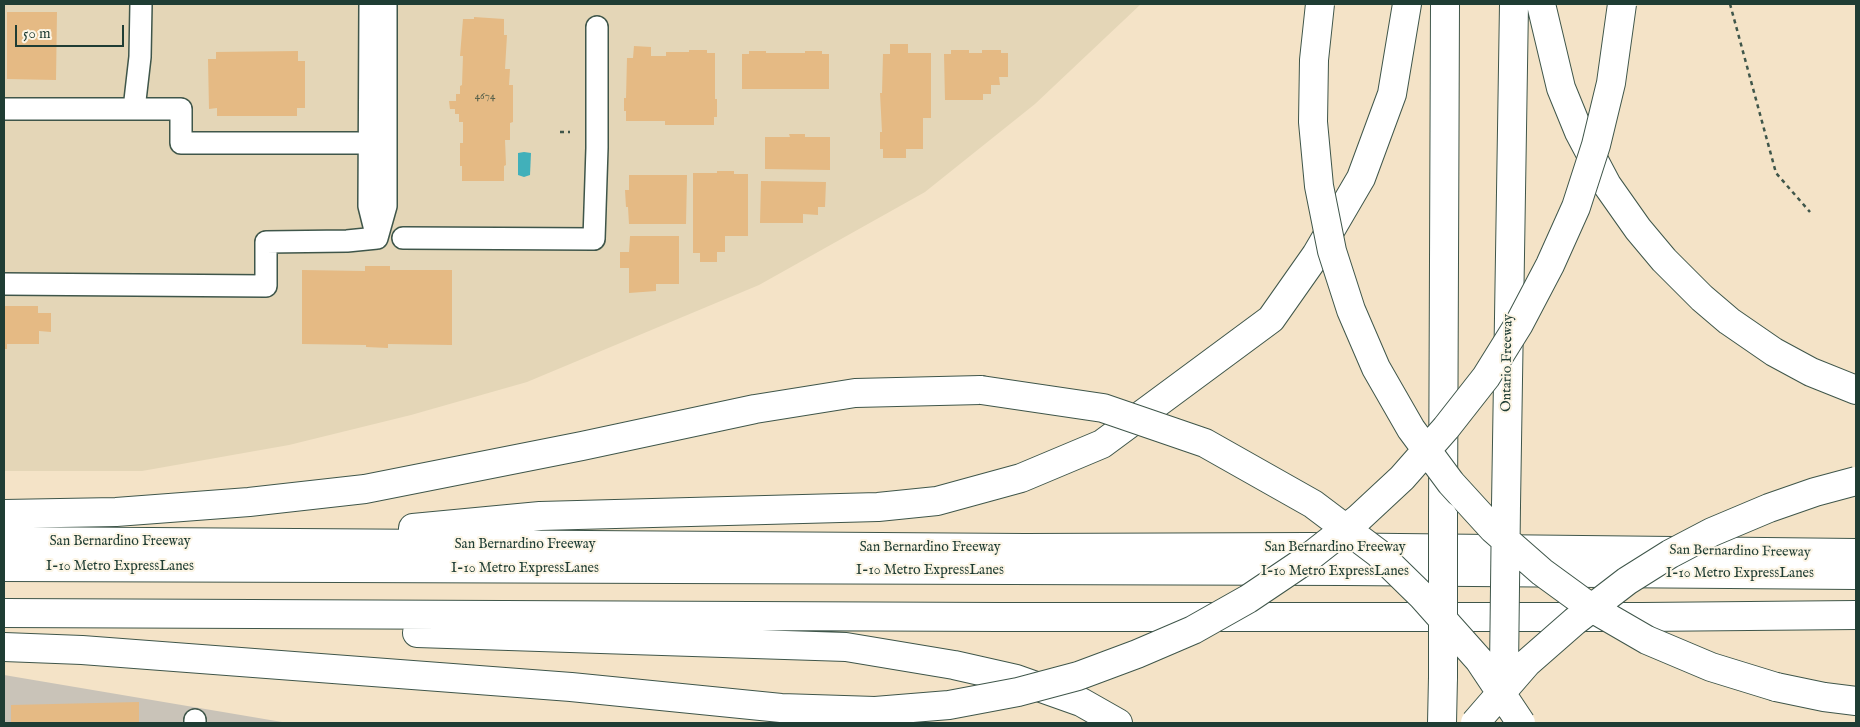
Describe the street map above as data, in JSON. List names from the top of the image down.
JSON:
{
  "streets": {
    "highway": ["Ontario Freeway", "San Bernardino Freeway", "I-10 Metro ExpressLanes"]
  },
  "house_numbers": ["4674"],
  "scale_bar": "50 m"
}
